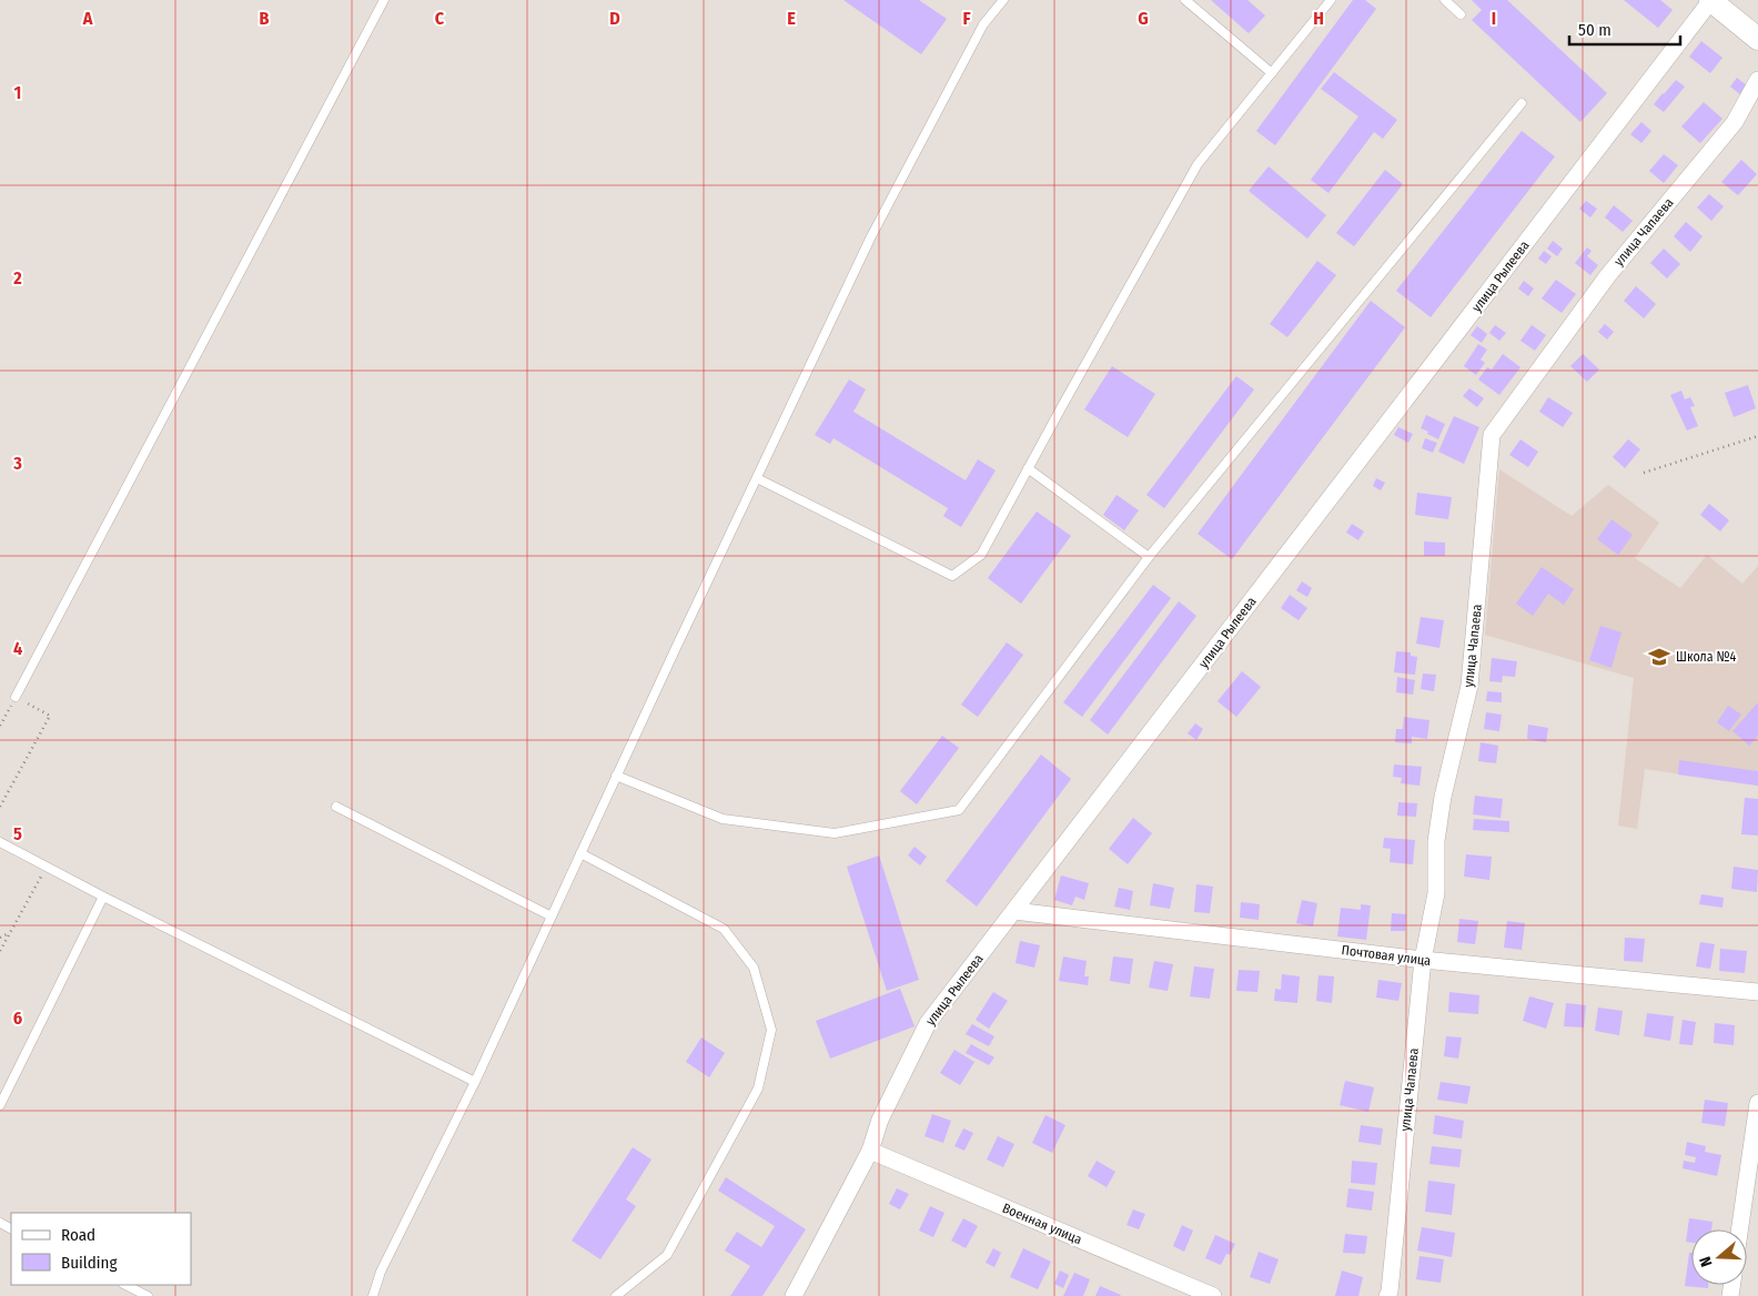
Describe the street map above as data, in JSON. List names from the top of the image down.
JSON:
{
  "streets": {
    "street": [
      "улица Чапаева",
      "улица Рылеева",
      "Почтовая улица",
      "Военная улица"
    ]
  },
  "crossings": [
    ["улица Чапаева", "Почтовая улица"],
    ["улица Рылеева", "Почтовая улица"],
    ["улица Рылеева", "Военная улица"]
  ],
  "places": {
    "school or university": ["Школа №4"]
  },
  "legend": ["Road", "Building"],
  "scale_bar": "50 m",
  "north": "left",
  "grid": {
    "columns": [
      "A",
      "B",
      "C",
      "D",
      "E",
      "F",
      "G",
      "H",
      "I"
    ],
    "rows": [
      "1",
      "2",
      "3",
      "4",
      "5",
      "6"
    ]
  }
}
